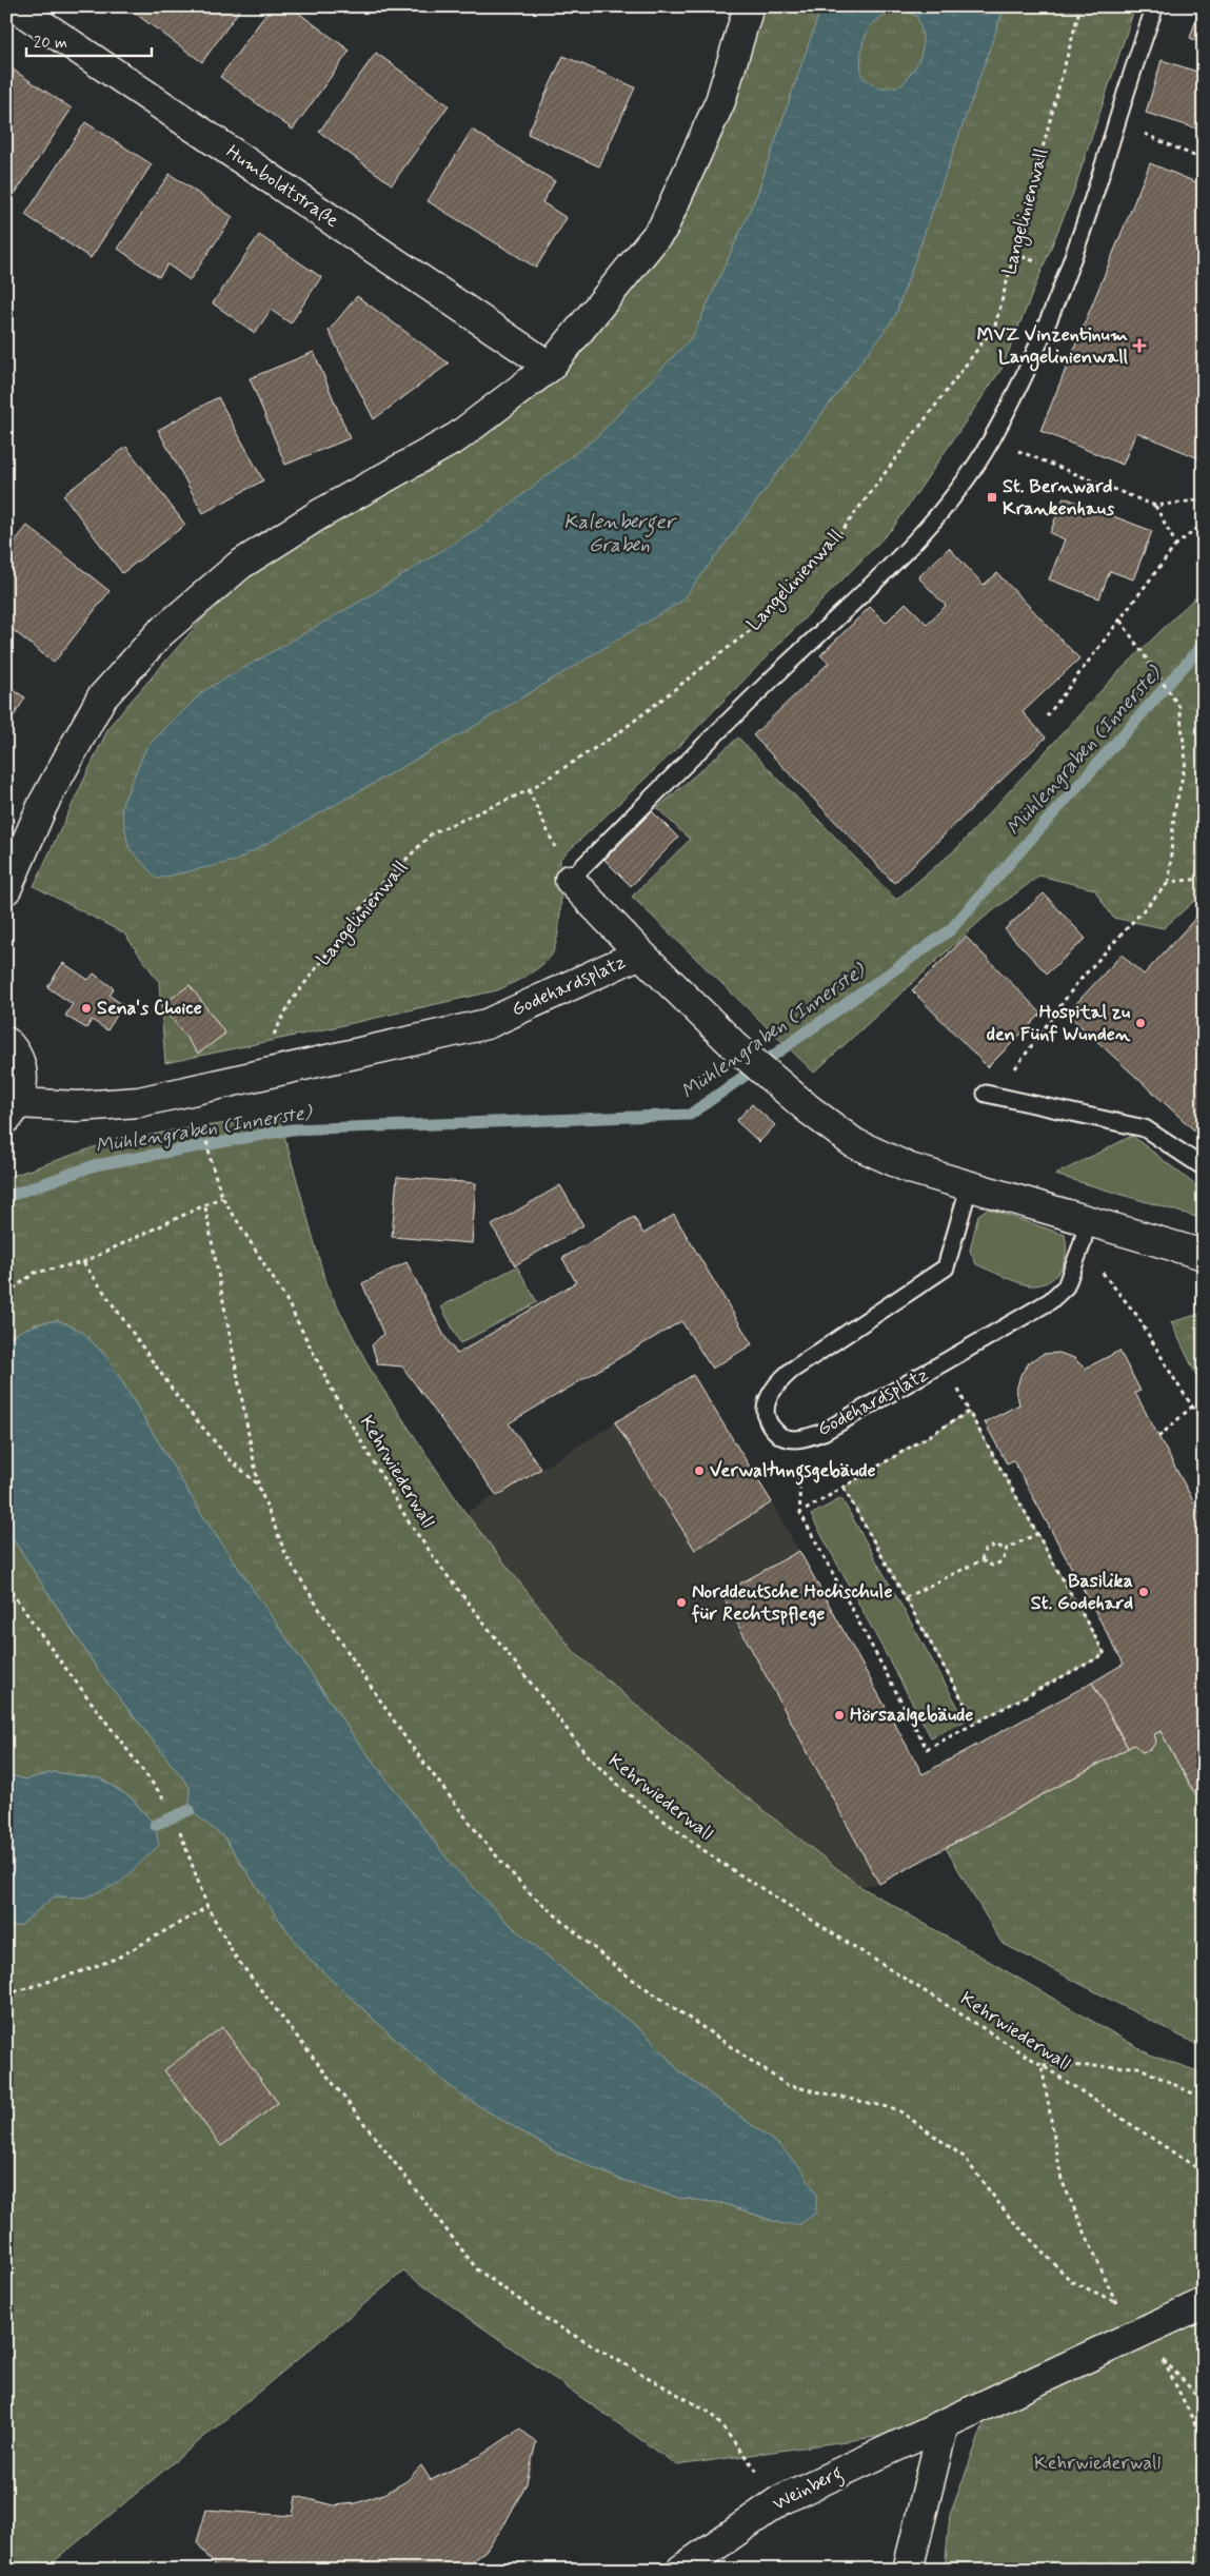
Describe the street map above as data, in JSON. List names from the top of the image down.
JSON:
{
  "streets": {
    "street": ["Humboldtstraße", "Godehardsplatz", "Weinberg"],
    "path": ["Langelinienwall", "Kehrwiederwall"]
  },
  "crossings": [
    ["Langelinienwall", "Godehardsplatz"]
  ],
  "water": ["Kalenberger Graben", "Mühlengraben (Innerste)"],
  "parks": ["Kehrwiederwall"],
  "places": {
    "health": ["MVZ Vinzentinum Langelinienwall"],
    "transit": ["St. Bernward Krankenhaus"],
    "other": [
      "Sena's Choice",
      "Hospital zu den Fünf Wunden",
      "Verwaltungsgebäude",
      "Basilika St. Godehard",
      "Norddeutsche Hochschule für Rechtspflege",
      "Hörsaalgebäude"
    ]
  },
  "scale_bar": "20 m"
}
